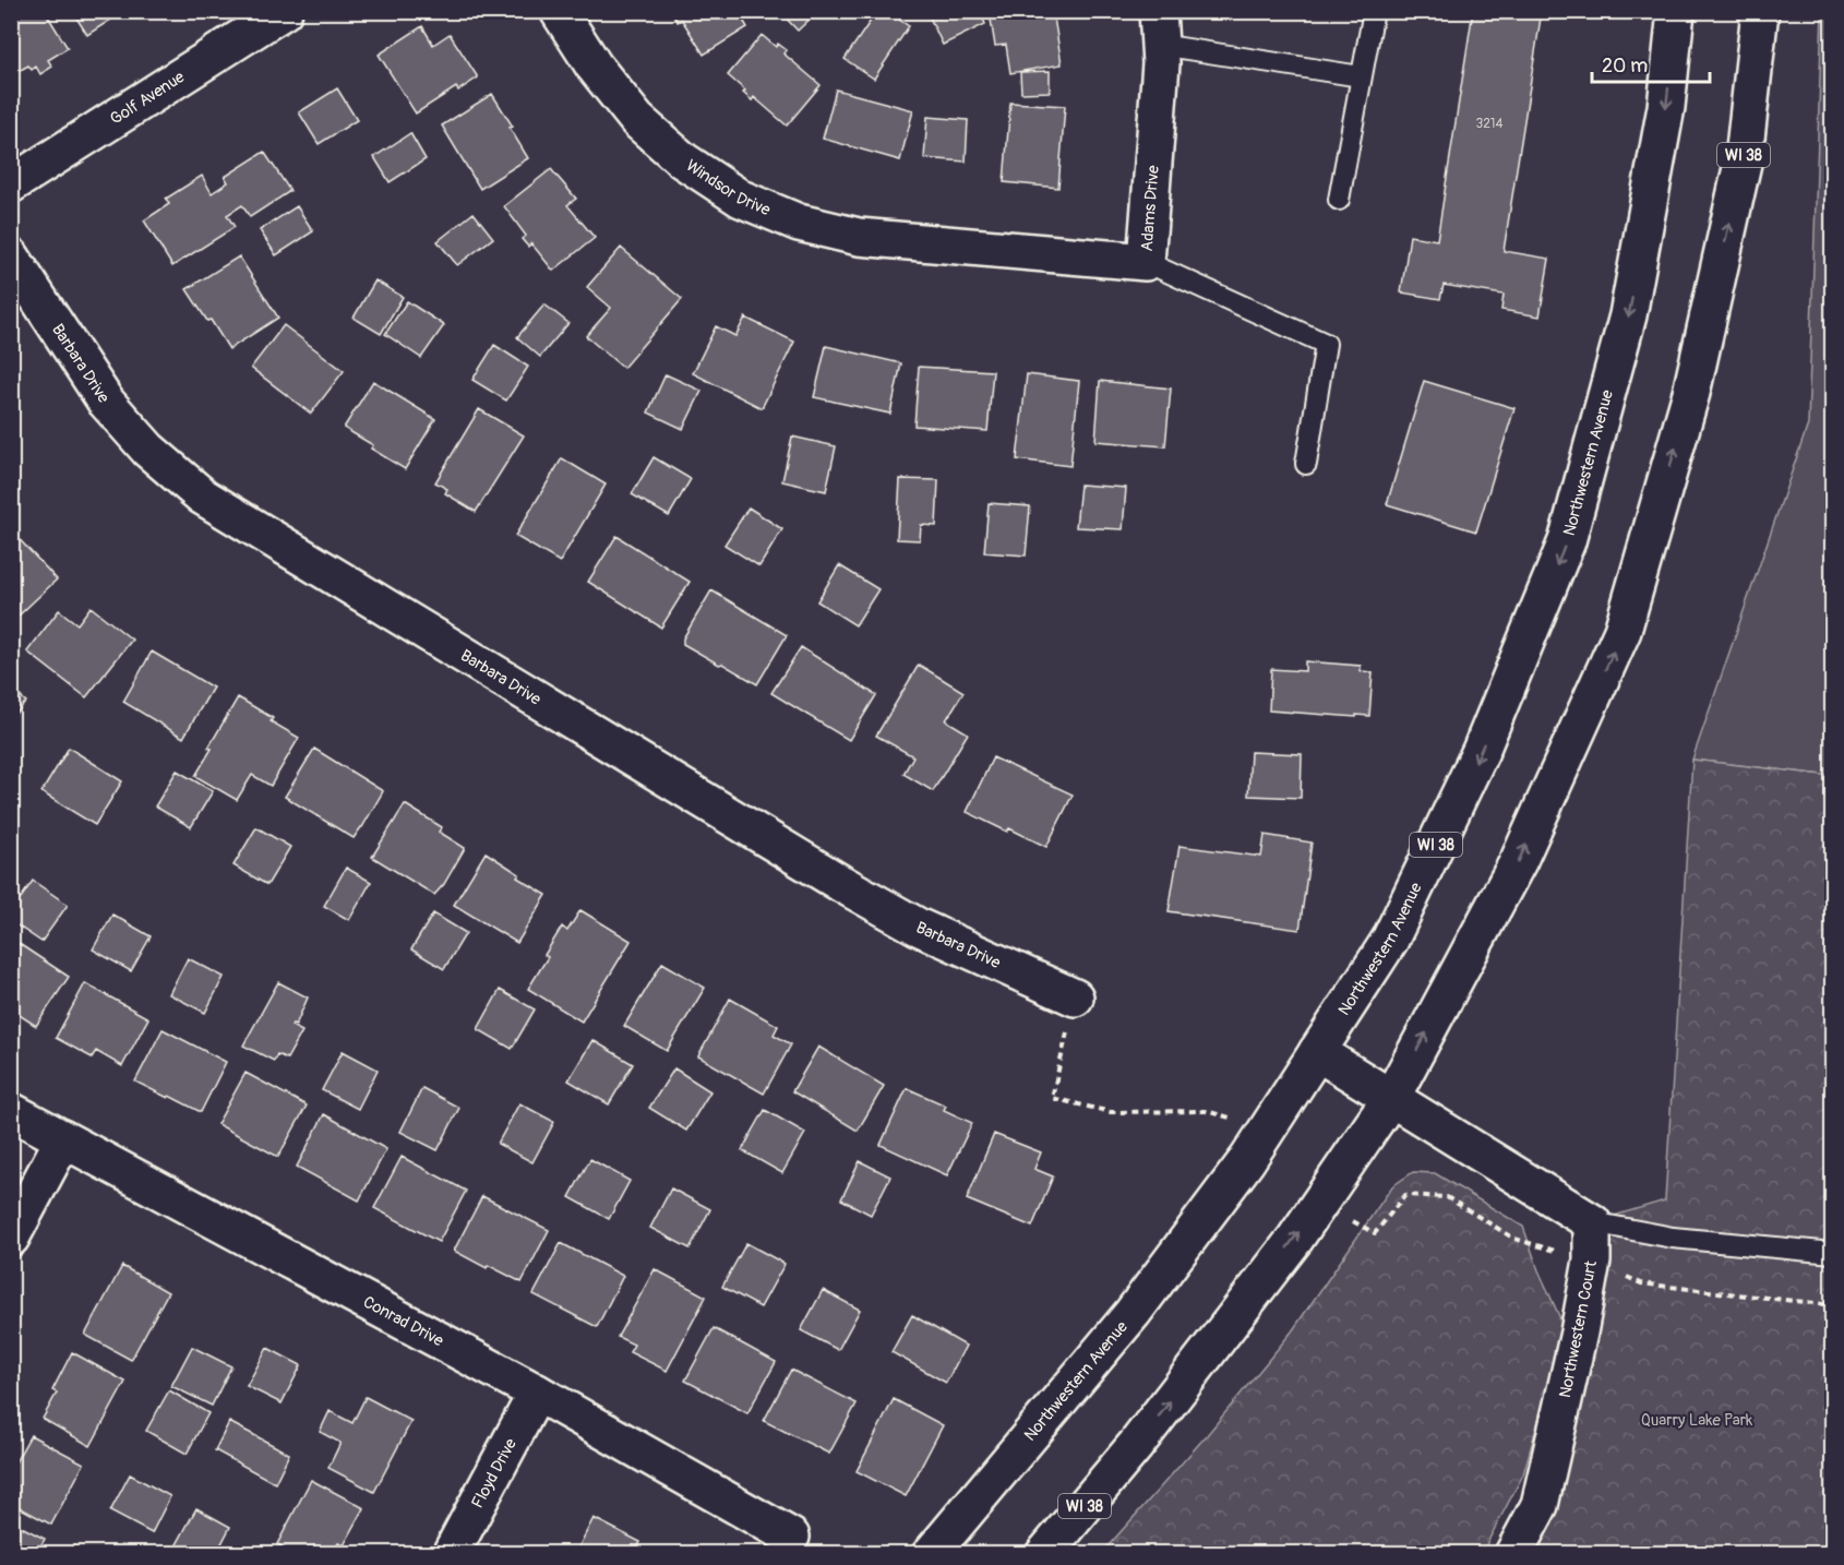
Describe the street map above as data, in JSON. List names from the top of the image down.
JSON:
{
  "streets": {
    "street": [
      "Golf Avenue",
      "WI 38",
      "Windsor Drive",
      "Adams Drive",
      "Barbara Drive",
      "Northwestern Avenue",
      "Conrad Drive",
      "Northwestern Court",
      "Floyd Drive"
    ]
  },
  "crossings": [
    ["Windsor Drive", "Adams Drive"],
    ["Conrad Drive", "Floyd Drive"]
  ],
  "parks": ["Quarry Lake Park"],
  "house_numbers": ["3214"],
  "scale_bar": "20 m"
}
